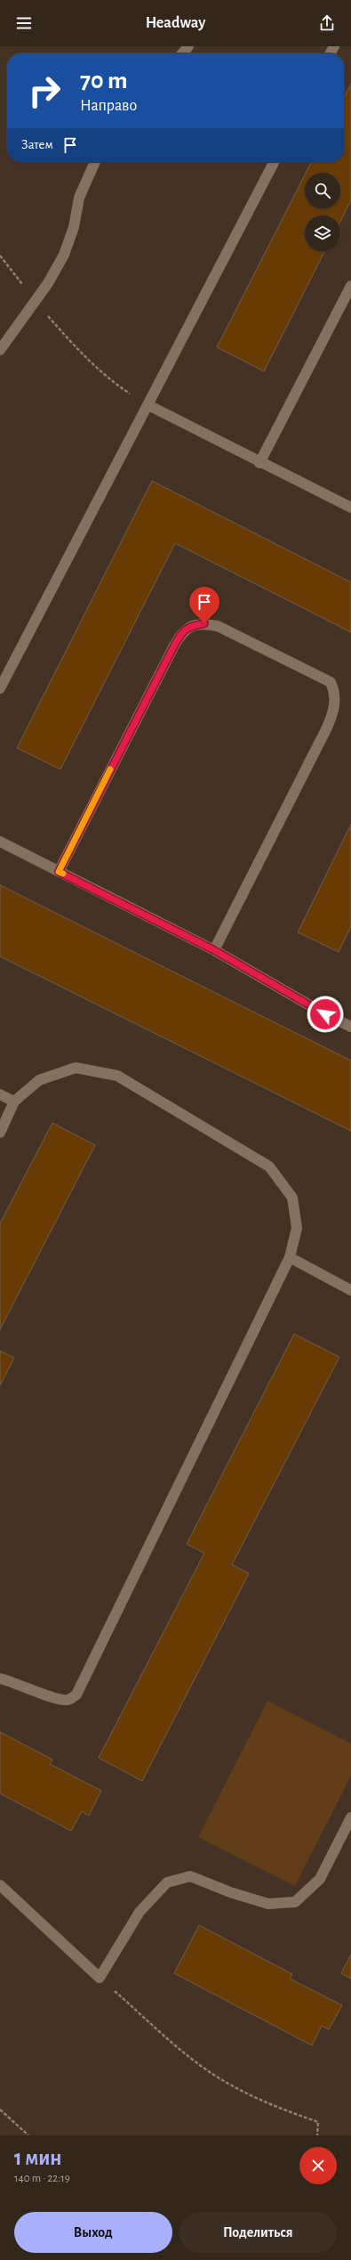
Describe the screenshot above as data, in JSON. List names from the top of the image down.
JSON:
{
  "page": {
    "header": "Headway",
    "turn": ["70 m", "Направо"],
    "then": "Затем",
    "heading": ["1 мин", "140 m · 22:19"],
    "buttons": ["Выход", "Поделиться"]
  }
}
